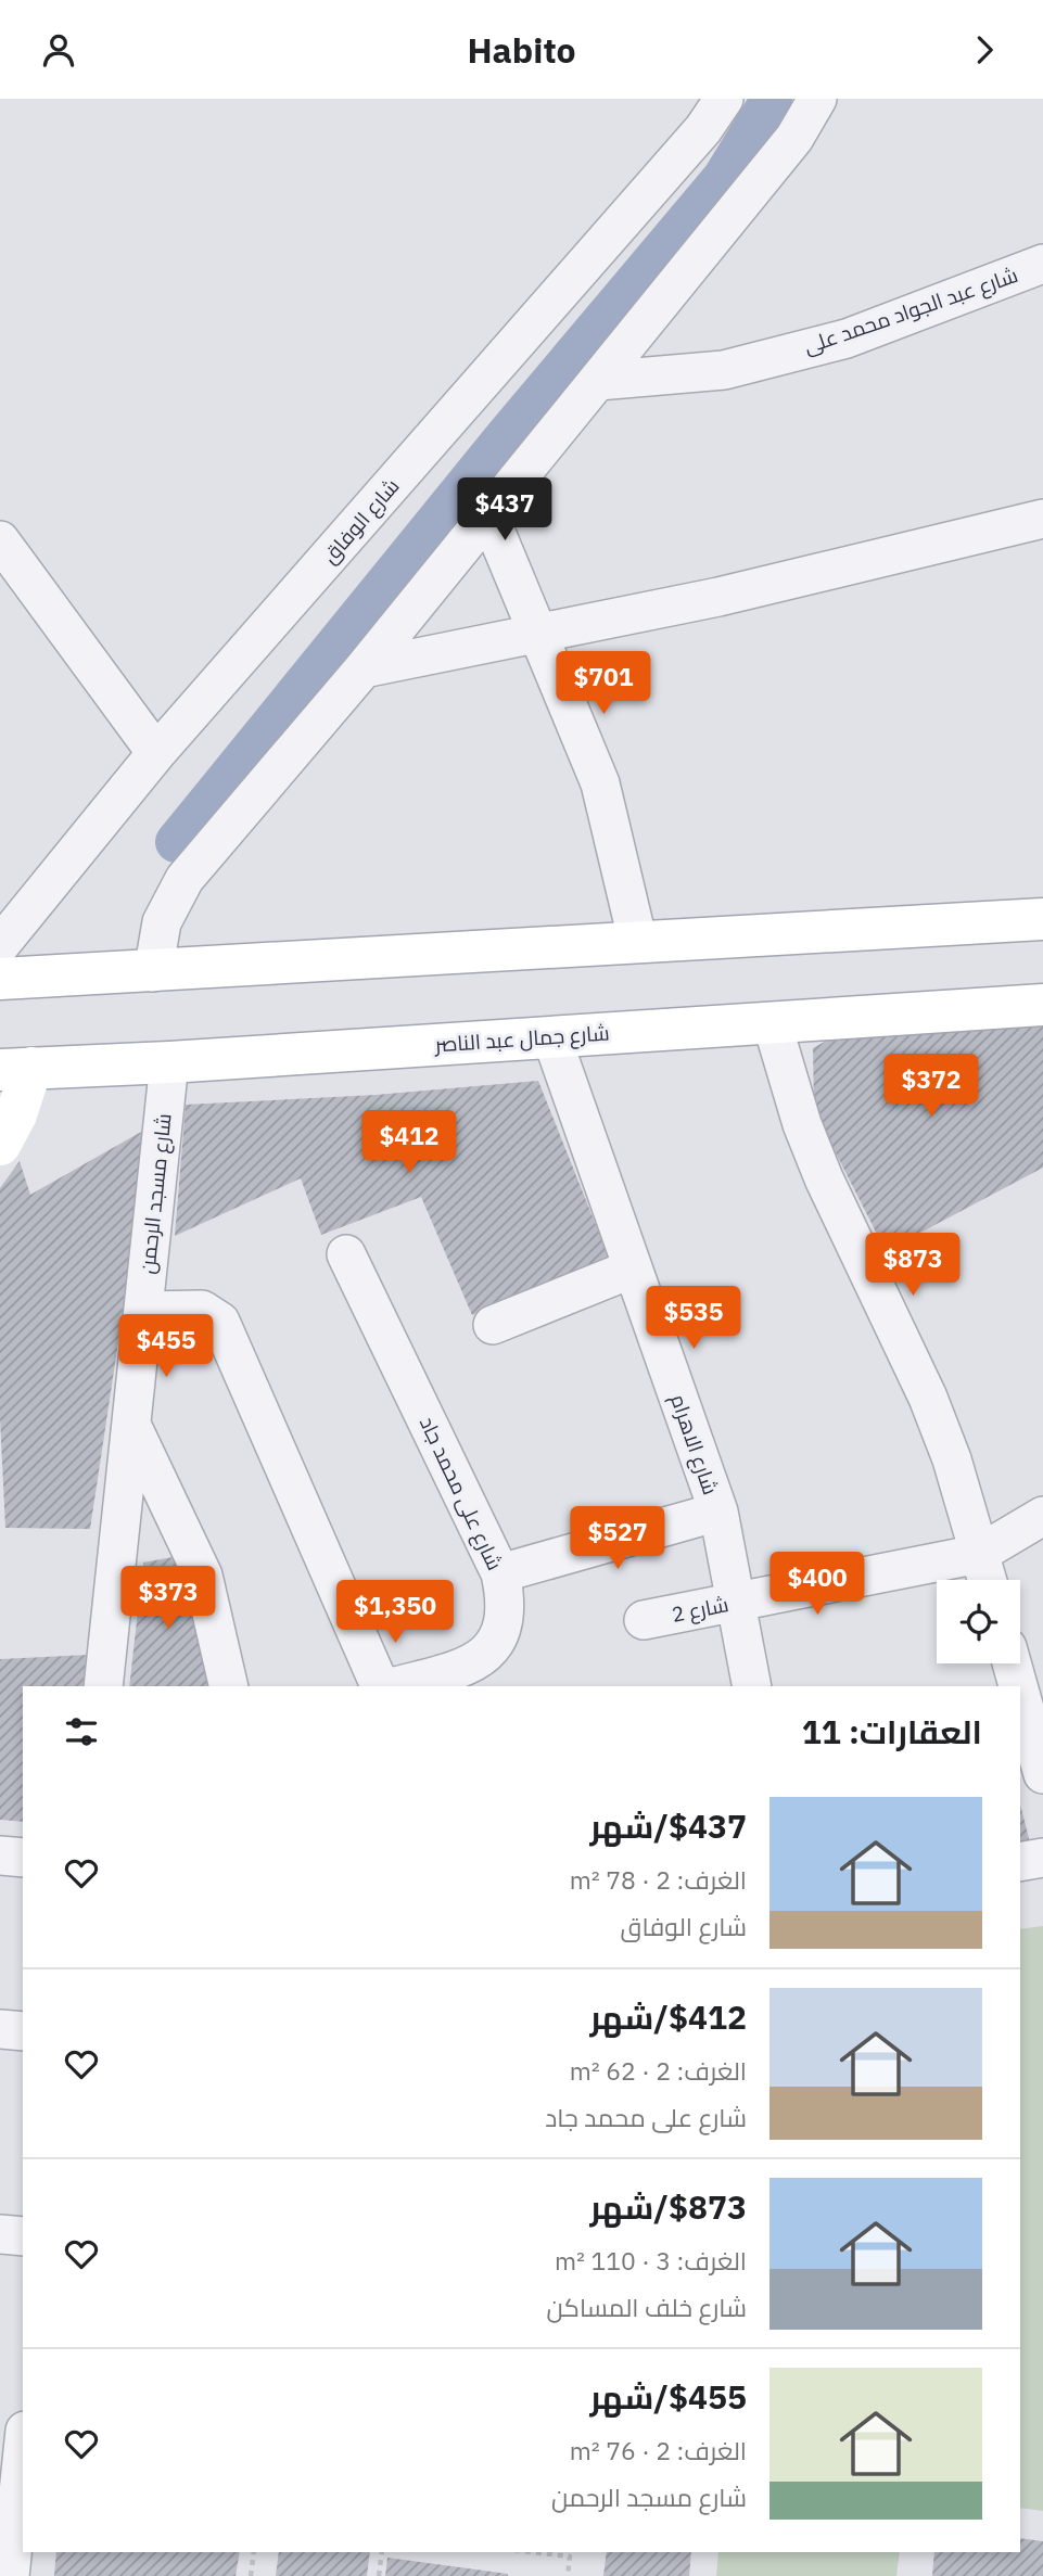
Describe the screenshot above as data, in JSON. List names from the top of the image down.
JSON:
{
  "streets": {
    "main road": ["شارع جمال عبد الناصر"],
    "street": [
      "شارع عبد الجواد محمد على",
      "شارع الوفاق",
      "شارع مسجد الرحمن",
      "شارع الاهرام",
      "شارع على محمد جاد",
      "شارع 2"
    ]
  },
  "crossings": [
    ["شارع جمال عبد الناصر", "شارع مسجد الرحمن"],
    ["شارع جمال عبد الناصر", "شارع الاهرام"],
    ["شارع مسجد الرحمن", "شارع على محمد جاد"],
    ["شارع الاهرام", "شارع 2"]
  ],
  "page": {
    "header": "Habito",
    "price": [
      "$437",
      "$701",
      "$372",
      "$412",
      "$873",
      "$535",
      "$455",
      "$527",
      "$400",
      "$373",
      "$1,350"
    ],
    "heading": "العقارات: 11",
    "list": [
      {
        "name": "$437/شهر",
        "note": "الغرف: 2 · 78 m² · شارع الوفاق"
      },
      {
        "name": "$412/شهر",
        "note": "الغرف: 2 · 62 m² · شارع على محمد جاد"
      },
      {
        "name": "$873/شهر",
        "note": "الغرف: 3 · 110 m² · شارع خلف المساكن"
      },
      {
        "name": "$455/شهر",
        "note": "الغرف: 2 · 76 m² · شارع مسجد الرحمن"
      }
    ]
  }
}
